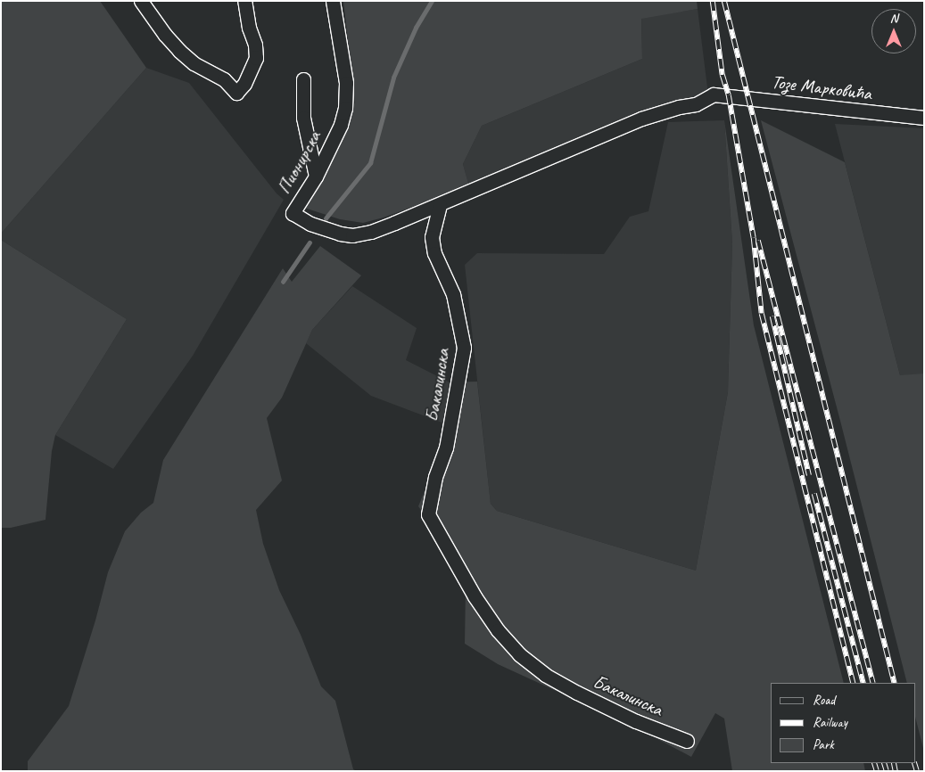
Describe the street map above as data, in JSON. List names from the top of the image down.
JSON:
{
  "streets": {
    "street": ["Тозе Марковића", "Пионирска", "Бакалинска"]
  },
  "crossings": [
    ["Тозе Марковића", "Пионирска"],
    ["Тозе Марковића", "Бакалинска"],
    ["Пионирска", "Бакалинска"]
  ],
  "legend": ["Road", "Railway", "Park"],
  "north": "top"
}
